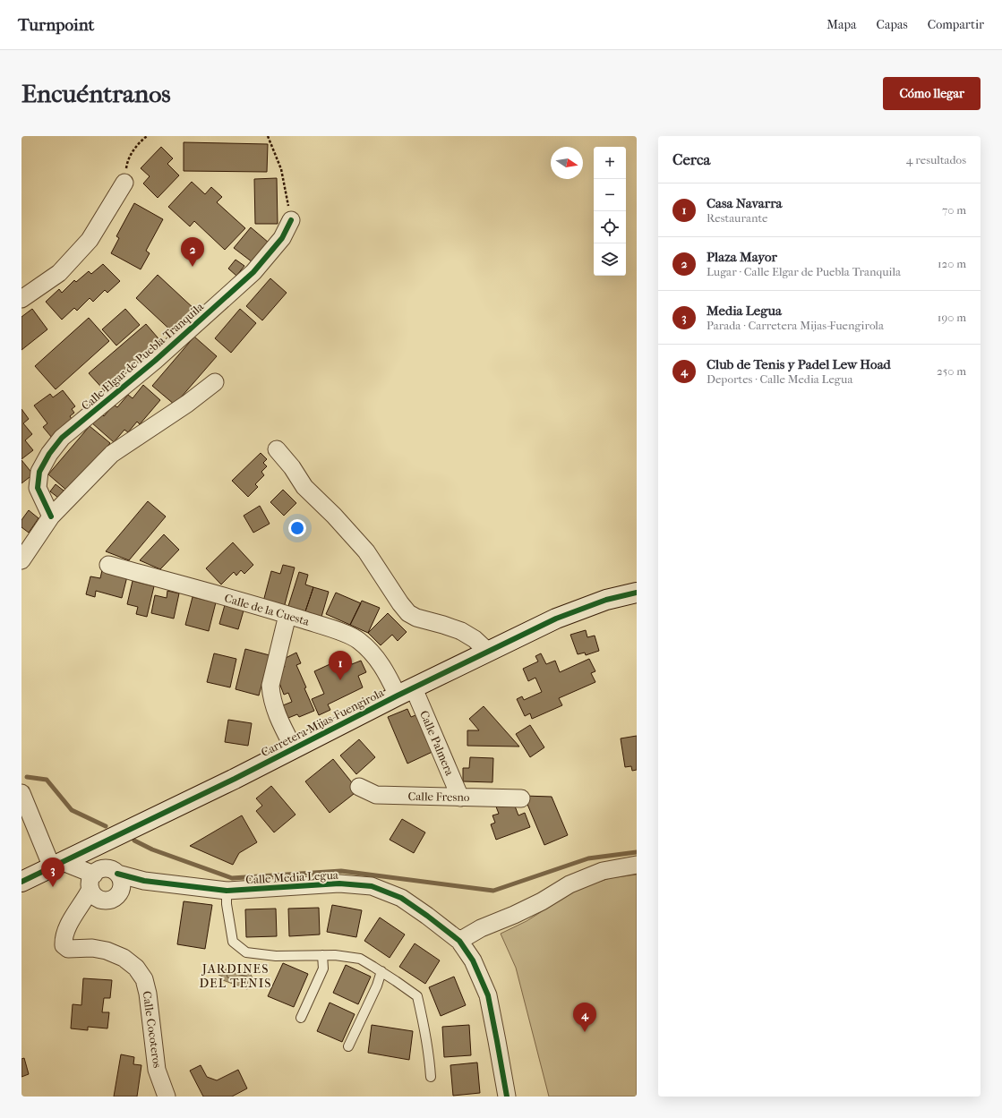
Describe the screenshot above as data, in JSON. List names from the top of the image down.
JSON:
{
  "streets": {
    "main road": ["Carretera Mijas-Fuengirola"],
    "street": [
      "Calle Elgar de Puebla Tranquila",
      "Calle de la Cuesta",
      "Calle Palmera",
      "Calle Fresno",
      "Calle Media Legua",
      "Calle Cocoteros"
    ]
  },
  "crossings": [
    ["Calle de la Cuesta", "Carretera Mijas-Fuengirola"],
    ["Calle de la Cuesta", "Calle Palmera"],
    ["Carretera Mijas-Fuengirola", "Calle Palmera"],
    ["Calle Palmera", "Calle Fresno"],
    ["Calle Media Legua", "Calle Cocoteros"]
  ],
  "districts": ["JARDINES DEL TENIS"],
  "north": "right",
  "page": {
    "header": "Turnpoint",
    "nav": ["Mapa", "Capas", "Compartir"],
    "buttons": "Cómo llegar",
    "title": "Encuéntranos",
    "heading": ["Cerca", "4 resultados"],
    "map_buttons": ["+", "−"],
    "list": [
      {
        "mark": "1",
        "name": "Casa Navarra",
        "note": "Restaurante",
        "value": "70 m"
      },
      {
        "mark": "2",
        "name": "Plaza Mayor",
        "note": "Lugar · Calle Elgar de Puebla Tranquila",
        "value": "120 m"
      },
      {
        "mark": "3",
        "name": "Media Legua",
        "note": "Parada · Carretera Mijas-Fuengirola",
        "value": "190 m"
      },
      {
        "mark": "4",
        "name": "Club de Tenis y Padel Lew Hoad",
        "note": "Deportes · Calle Media Legua",
        "value": "250 m"
      }
    ],
    "pins": [
      "2",
      "1",
      "3",
      "4"
    ]
  }
}
